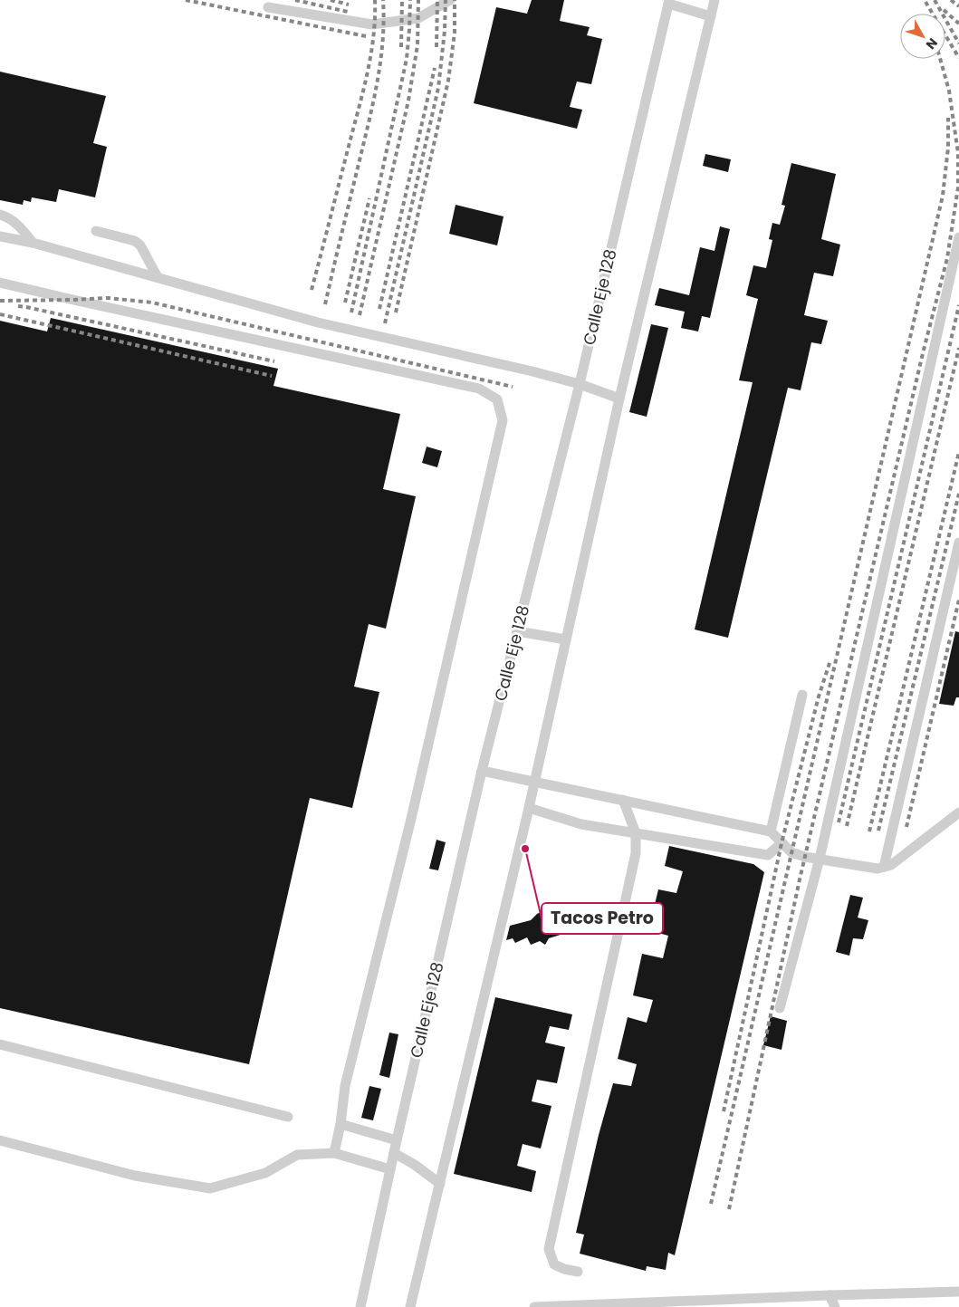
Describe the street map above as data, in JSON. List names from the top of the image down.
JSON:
{
  "streets": {
    "street": ["Calle Eje 128"]
  },
  "places": ["Tacos Petro"],
  "north": "bottom right"
}
